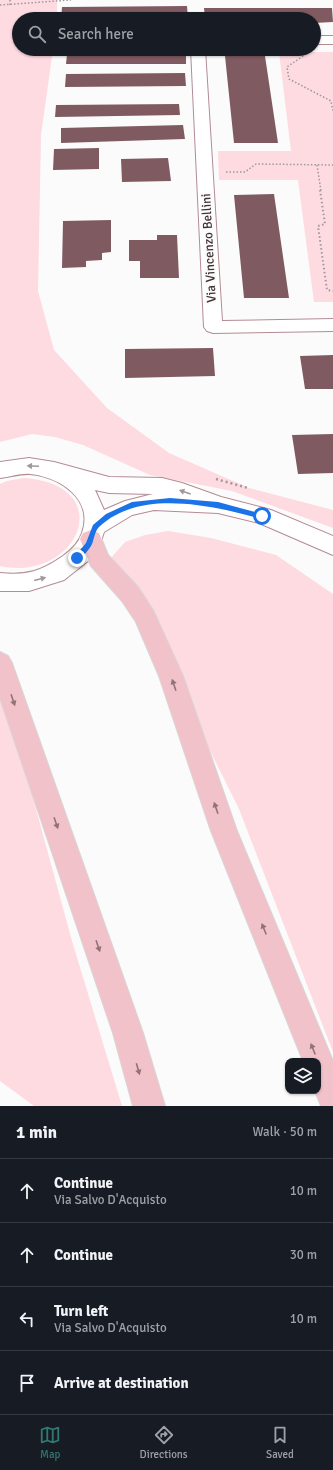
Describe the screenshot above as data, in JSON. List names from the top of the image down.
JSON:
{
  "streets": {
    "street": ["Via Vincenzo Bellini"]
  },
  "page": {
    "search": "Search here",
    "heading": ["1 min", "Walk · 50 m"],
    "list": [
      ["Continue", "Via Salvo D'Acquisto", "10 m"],
      ["Continue", "30 m"],
      ["Turn left", "Via Salvo D'Acquisto", "10 m"],
      "Arrive at destination"
    ],
    "nav": ["Map", "Directions", "Saved"]
  }
}
